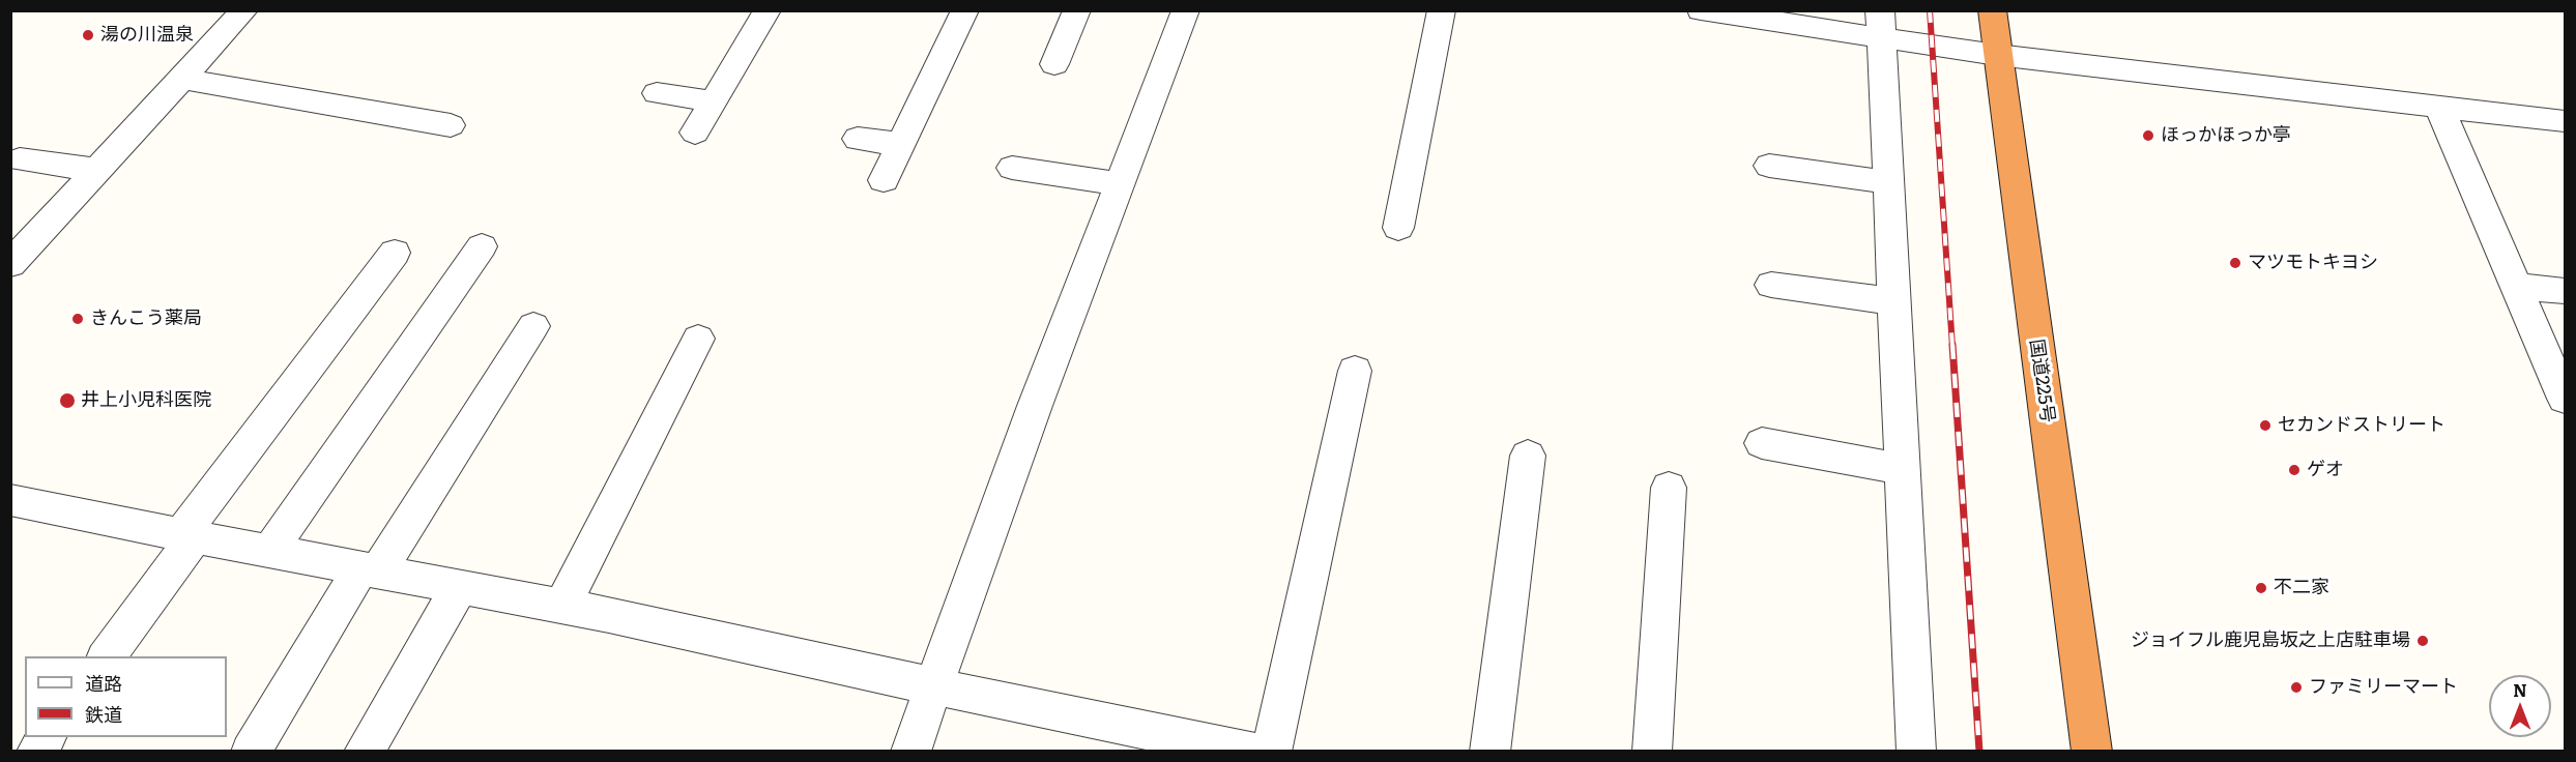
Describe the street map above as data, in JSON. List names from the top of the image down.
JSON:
{
  "streets": {
    "highway": ["国道225号"]
  },
  "places": [
    "湯の川温泉",
    "ほっかほっか亭",
    "マツモトキヨシ",
    "きんこう薬局",
    "井上小児科医院",
    "セカンドストリート",
    "ゲオ",
    "不二家",
    "ジョイフル鹿児島坂之上店駐車場",
    "ファミリーマート"
  ],
  "legend": ["道路", "鉄道"],
  "north": "top"
}
